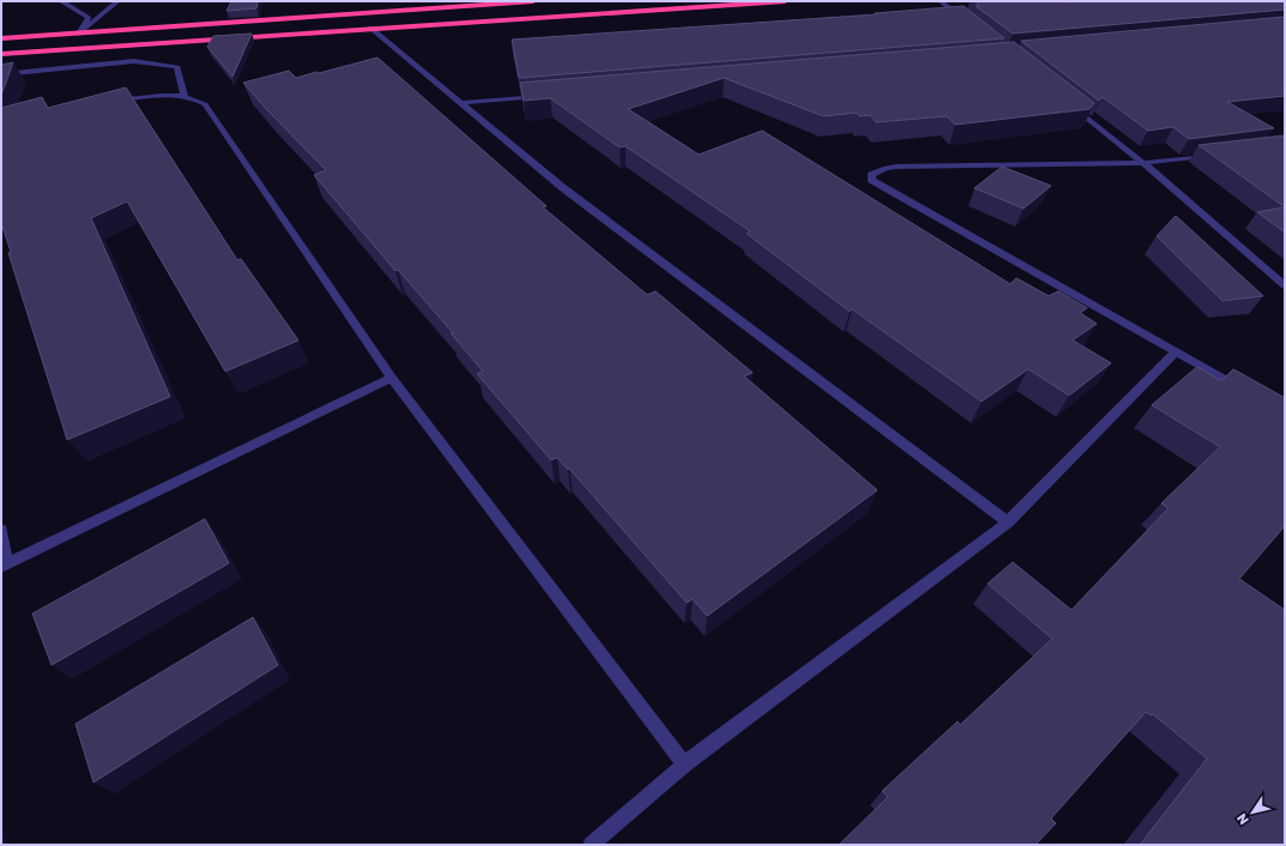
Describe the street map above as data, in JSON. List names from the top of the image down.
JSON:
{
  "north": "bottom left"
}
